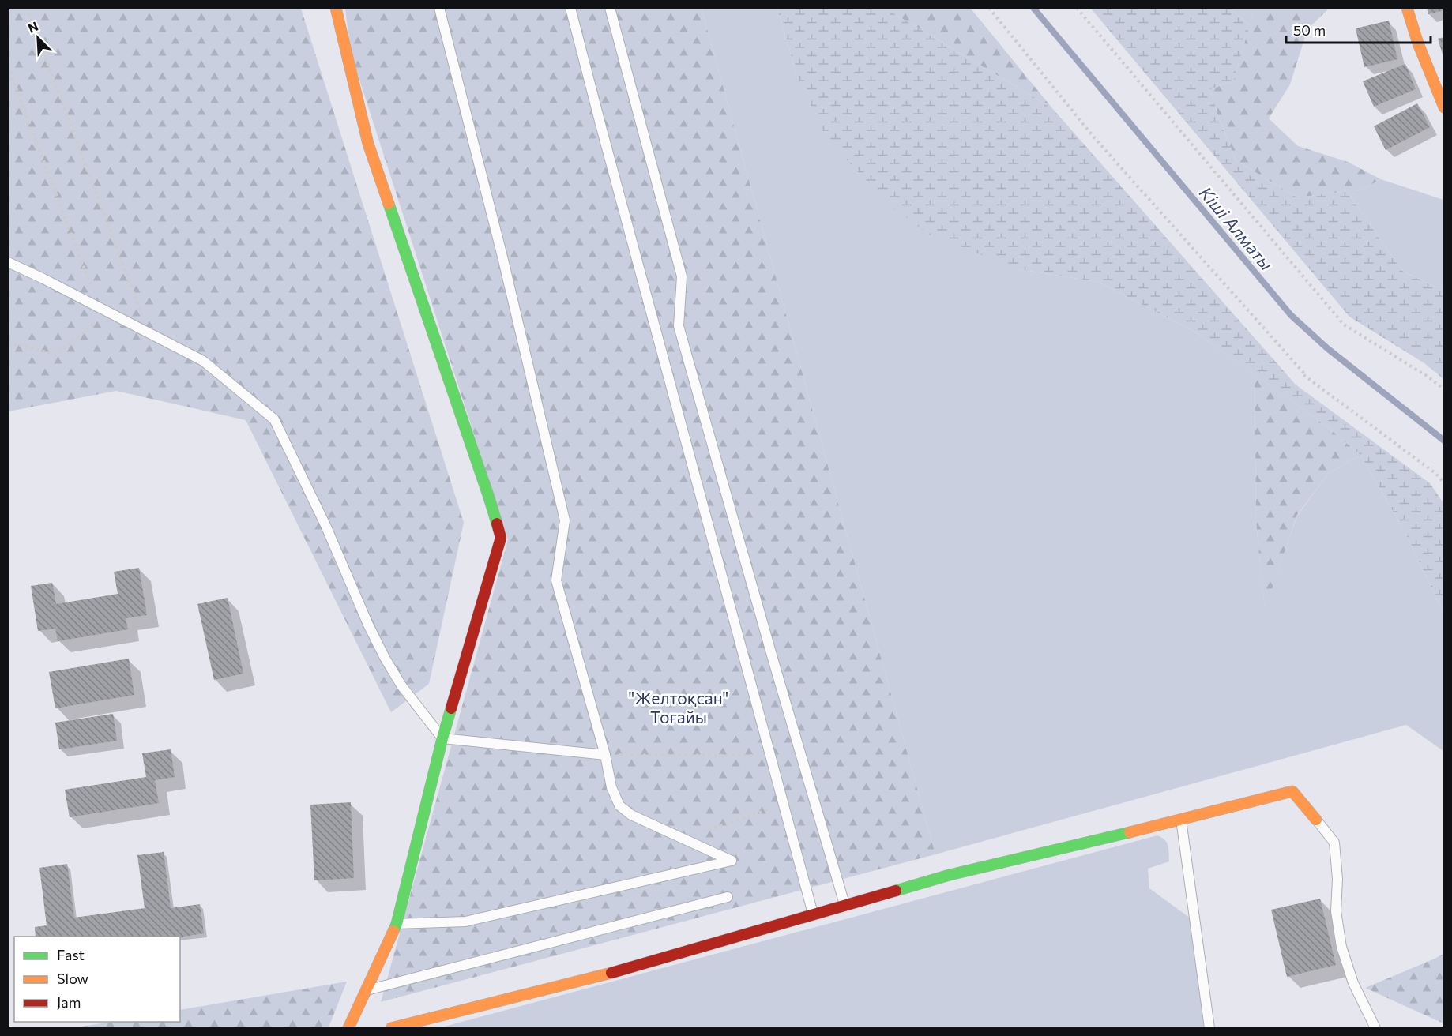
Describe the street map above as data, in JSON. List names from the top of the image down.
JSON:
{
  "water": ["Кіші Алматы"],
  "parks": ["\"Желтоқсан\" Тоғайы"],
  "legend": ["Fast", "Slow", "Jam"],
  "scale_bar": "50 m",
  "north": "top left"
}
